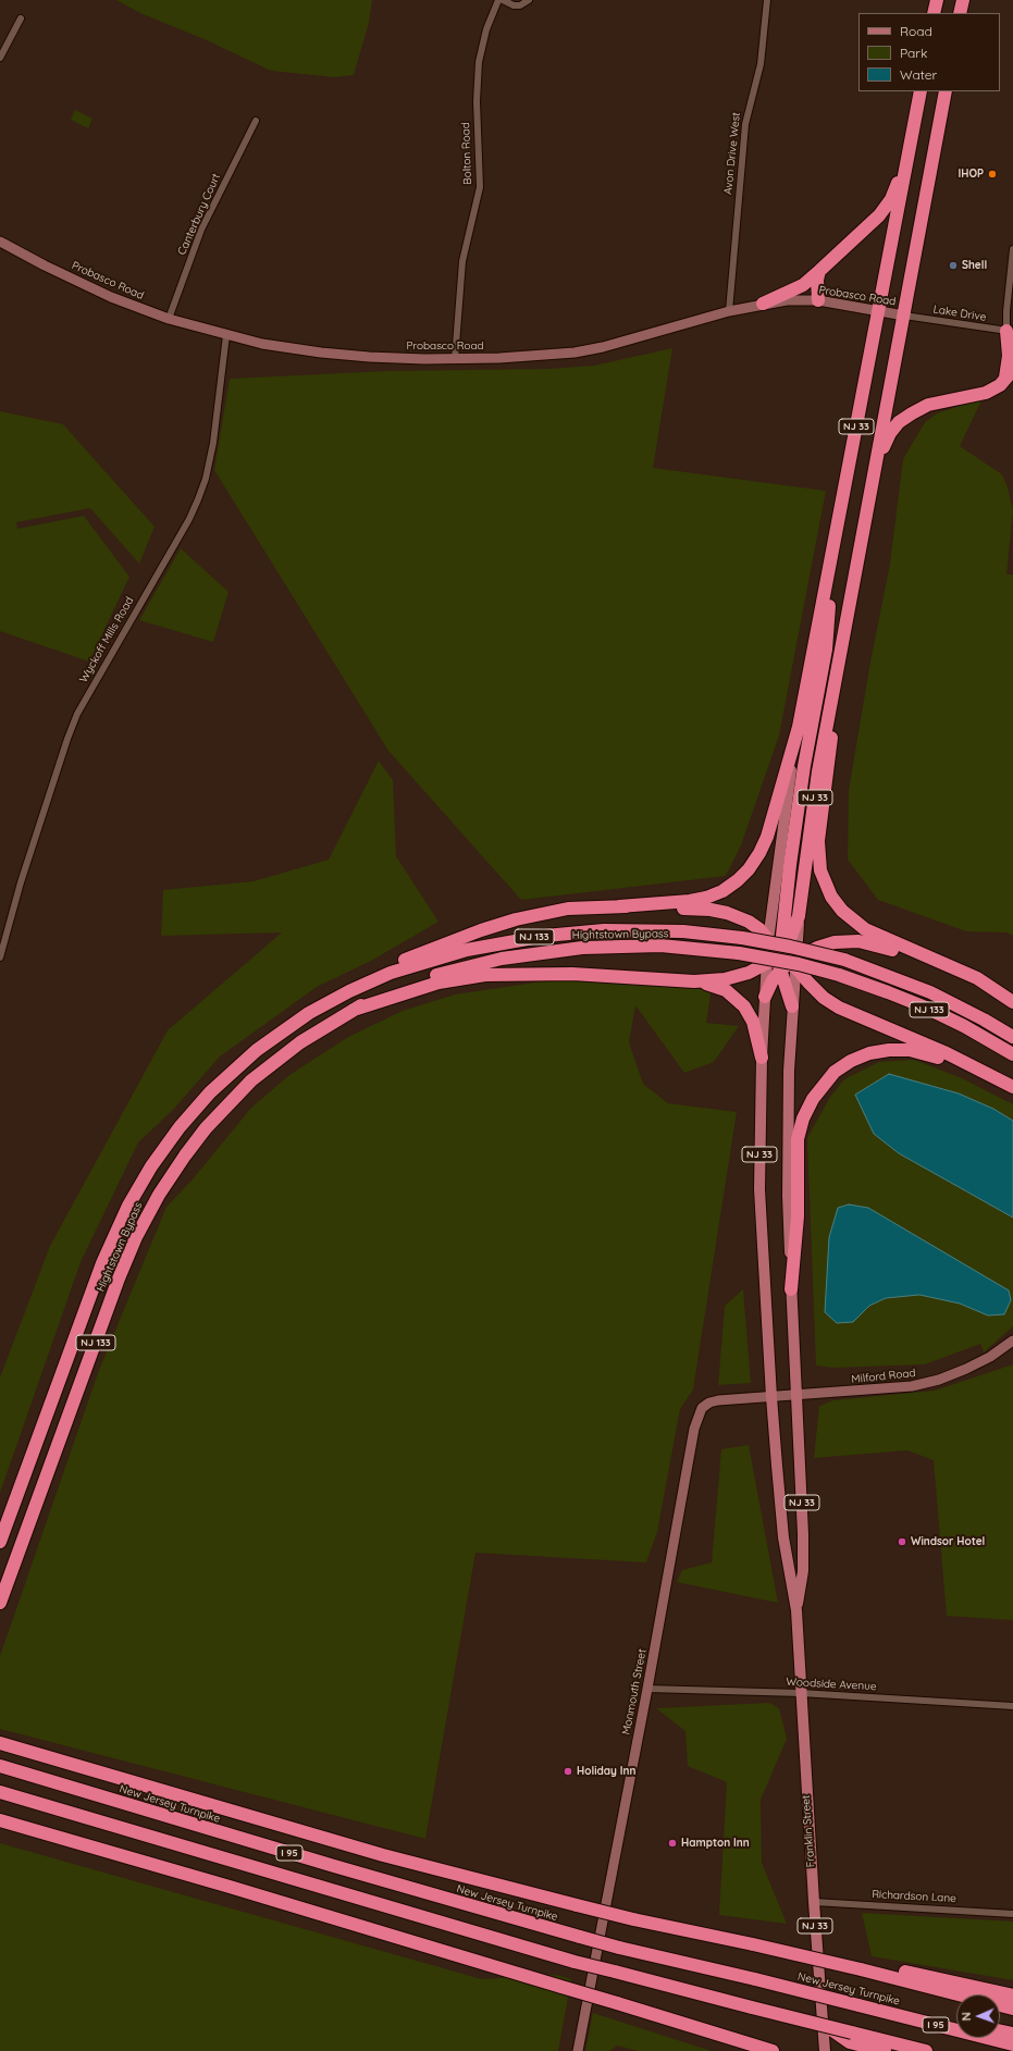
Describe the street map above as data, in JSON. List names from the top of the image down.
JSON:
{
  "streets": {
    "highway": [
      "NJ 33",
      "Hightstown Bypass",
      "NJ 133",
      "New Jersey Turnpike",
      "I 95"
    ],
    "main road": ["Franklin Street"],
    "street": [
      "Bolton Road",
      "Avon Drive West",
      "Canterbury Court",
      "Probasco Road",
      "Lake Drive",
      "Wyckoff Mills Road",
      "Milford Road",
      "Woodside Avenue",
      "Monmouth Street",
      "Richardson Lane"
    ]
  },
  "crossings": [
    ["Bolton Road", "Probasco Road"],
    ["Avon Drive West", "Probasco Road"],
    ["Canterbury Court", "Probasco Road"],
    ["Probasco Road", "Lake Drive"],
    ["Probasco Road", "NJ 33"],
    ["Probasco Road", "Wyckoff Mills Road"],
    ["Lake Drive", "NJ 33"],
    ["NJ 33", "Milford Road"],
    ["NJ 33", "Monmouth Street"],
    ["NJ 33", "Franklin Street"],
    ["Milford Road", "Monmouth Street"],
    ["Woodside Avenue", "Monmouth Street"],
    ["Woodside Avenue", "Franklin Street"],
    ["Franklin Street", "Richardson Lane"]
  ],
  "places": [
    "IHOP",
    "Shell",
    "Windsor Hotel",
    "Holiday Inn",
    "Hampton Inn"
  ],
  "legend": ["Road", "Park", "Water"],
  "north": "left"
}
